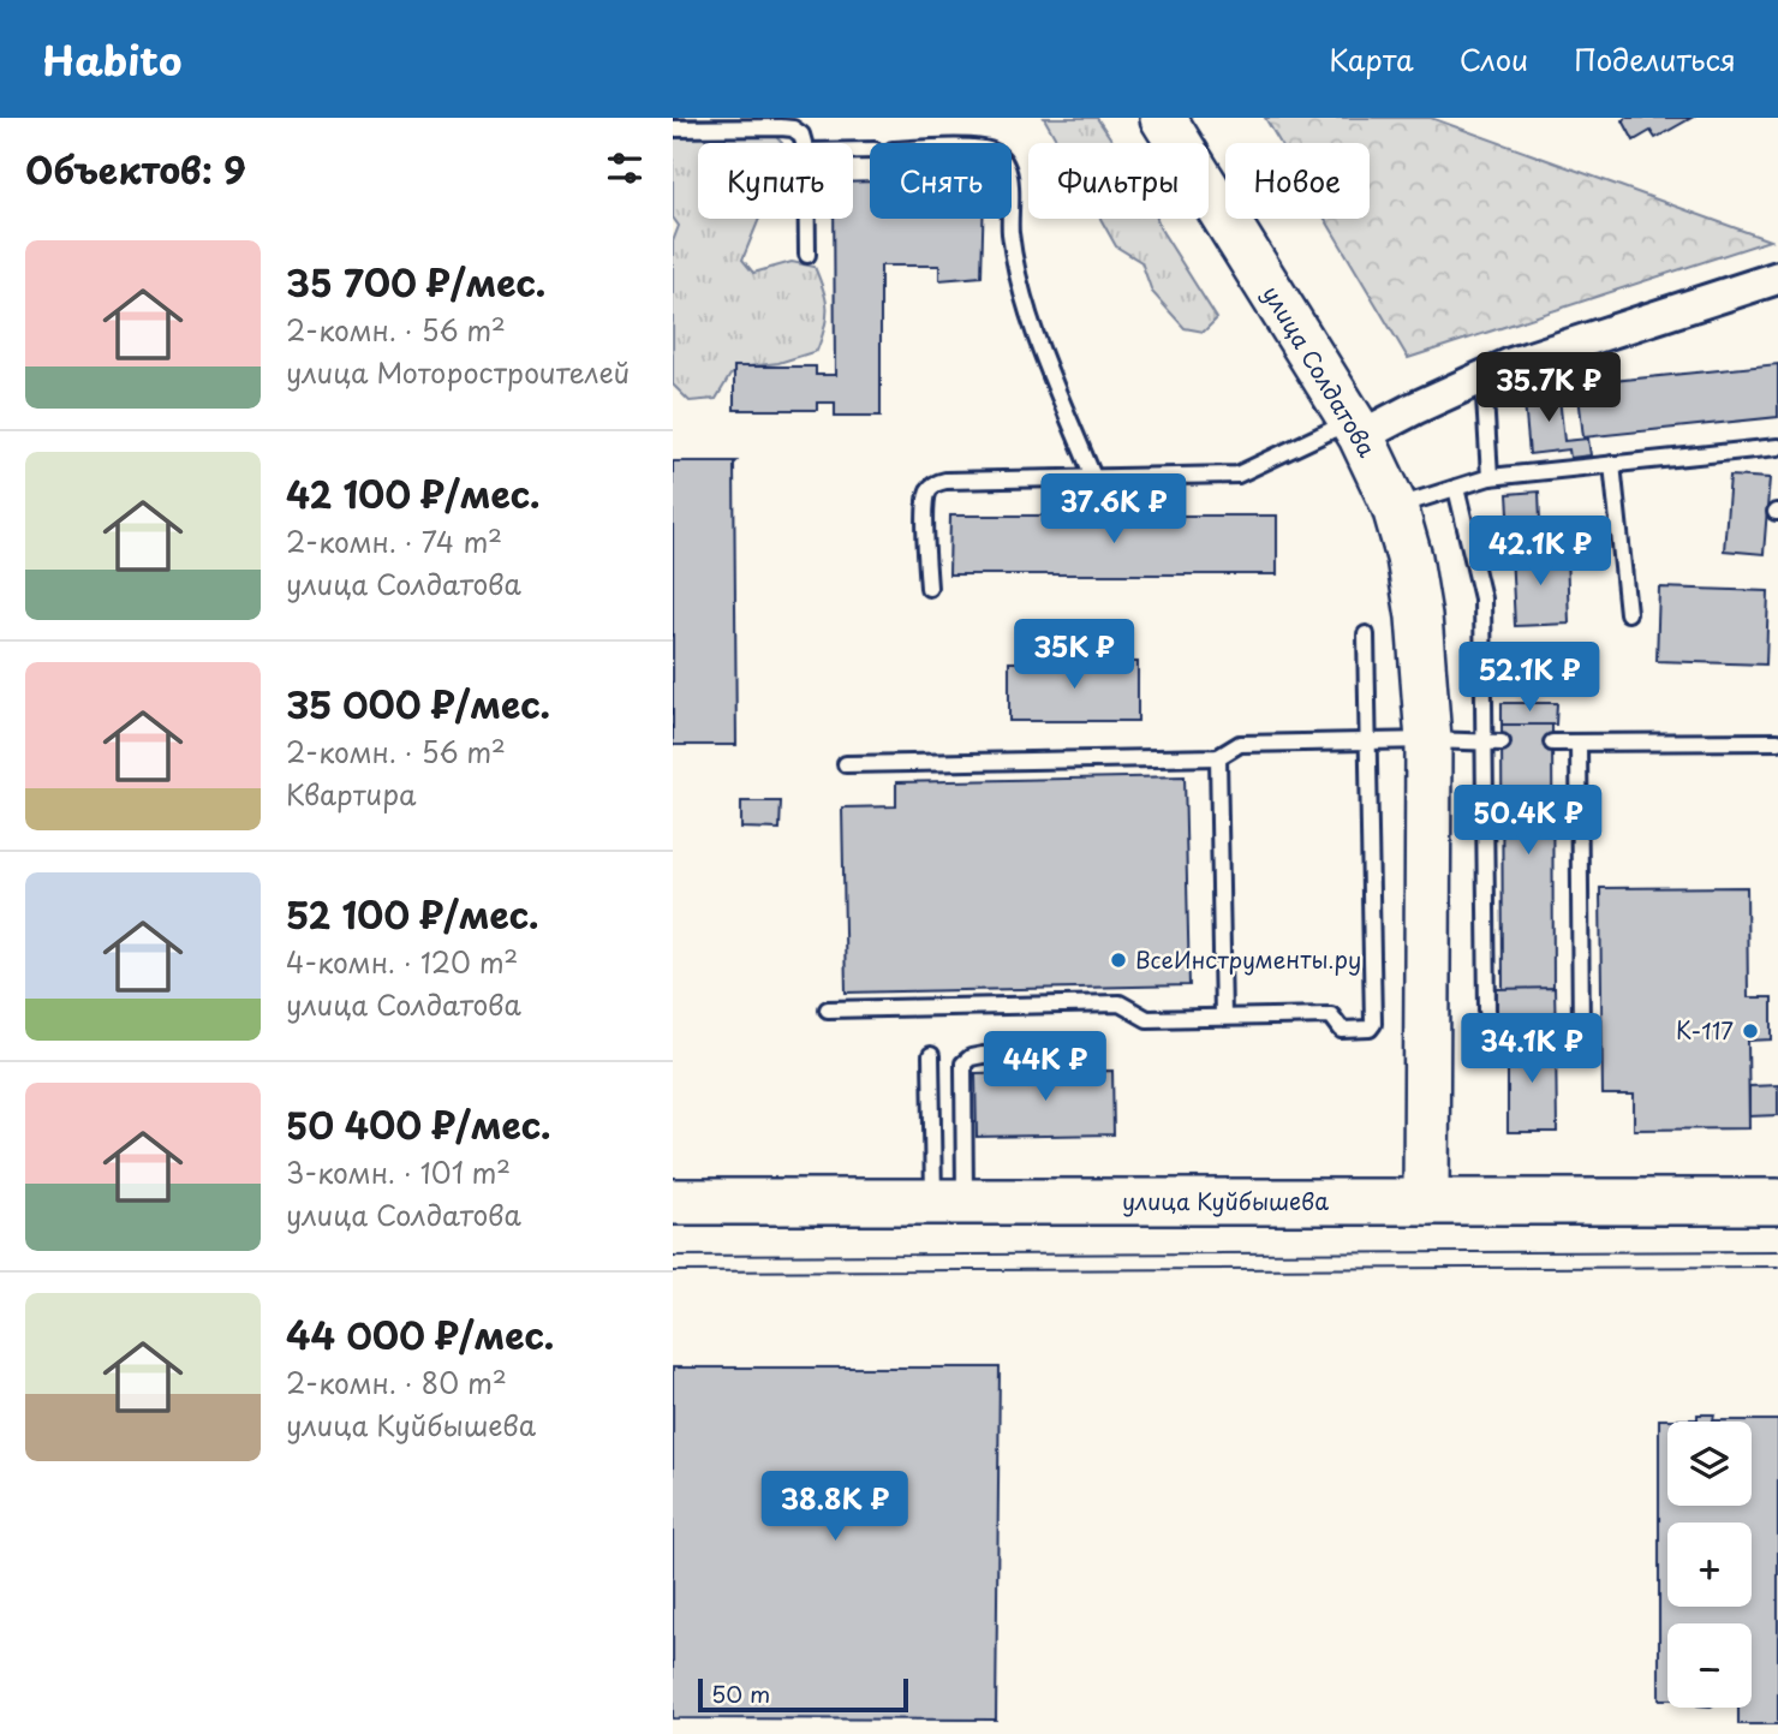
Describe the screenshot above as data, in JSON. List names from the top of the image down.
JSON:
{
  "streets": {
    "main road": ["улица Солдатова", "улица Куйбышева"]
  },
  "crossings": [
    ["улица Солдатова", "улица Куйбышева"]
  ],
  "places": ["ВсеИнструменты.ру", "К-117"],
  "scale_bar": "50 m",
  "page": {
    "header": "Habito",
    "nav": ["Карта", "Слои", "Поделиться"],
    "heading": "Объектов: 9",
    "chip": [
      "Купить",
      "Снять",
      "Фильтры",
      "Новое"
    ],
    "list": [
      {
        "name": "35 700 ₽/мес.",
        "note": "2-комн. · 56 m² · улица Моторостроителей"
      },
      {
        "name": "42 100 ₽/мес.",
        "note": "2-комн. · 74 m² · улица Солдатова"
      },
      {
        "name": "35 000 ₽/мес.",
        "note": "2-комн. · 56 m² · Квартира"
      },
      {
        "name": "52 100 ₽/мес.",
        "note": "4-комн. · 120 m² · улица Солдатова"
      },
      {
        "name": "50 400 ₽/мес.",
        "note": "3-комн. · 101 m² · улица Солдатова"
      },
      {
        "name": "44 000 ₽/мес.",
        "note": "2-комн. · 80 m² · улица Куйбышева"
      }
    ],
    "price": [
      "35.7K ₽",
      "37.6K ₽",
      "42.1K ₽",
      "35K ₽",
      "52.1K ₽",
      "50.4K ₽",
      "34.1K ₽",
      "44K ₽",
      "38.8K ₽"
    ],
    "map_buttons": ["+", "−"],
    "scale": "50 m"
  }
}
